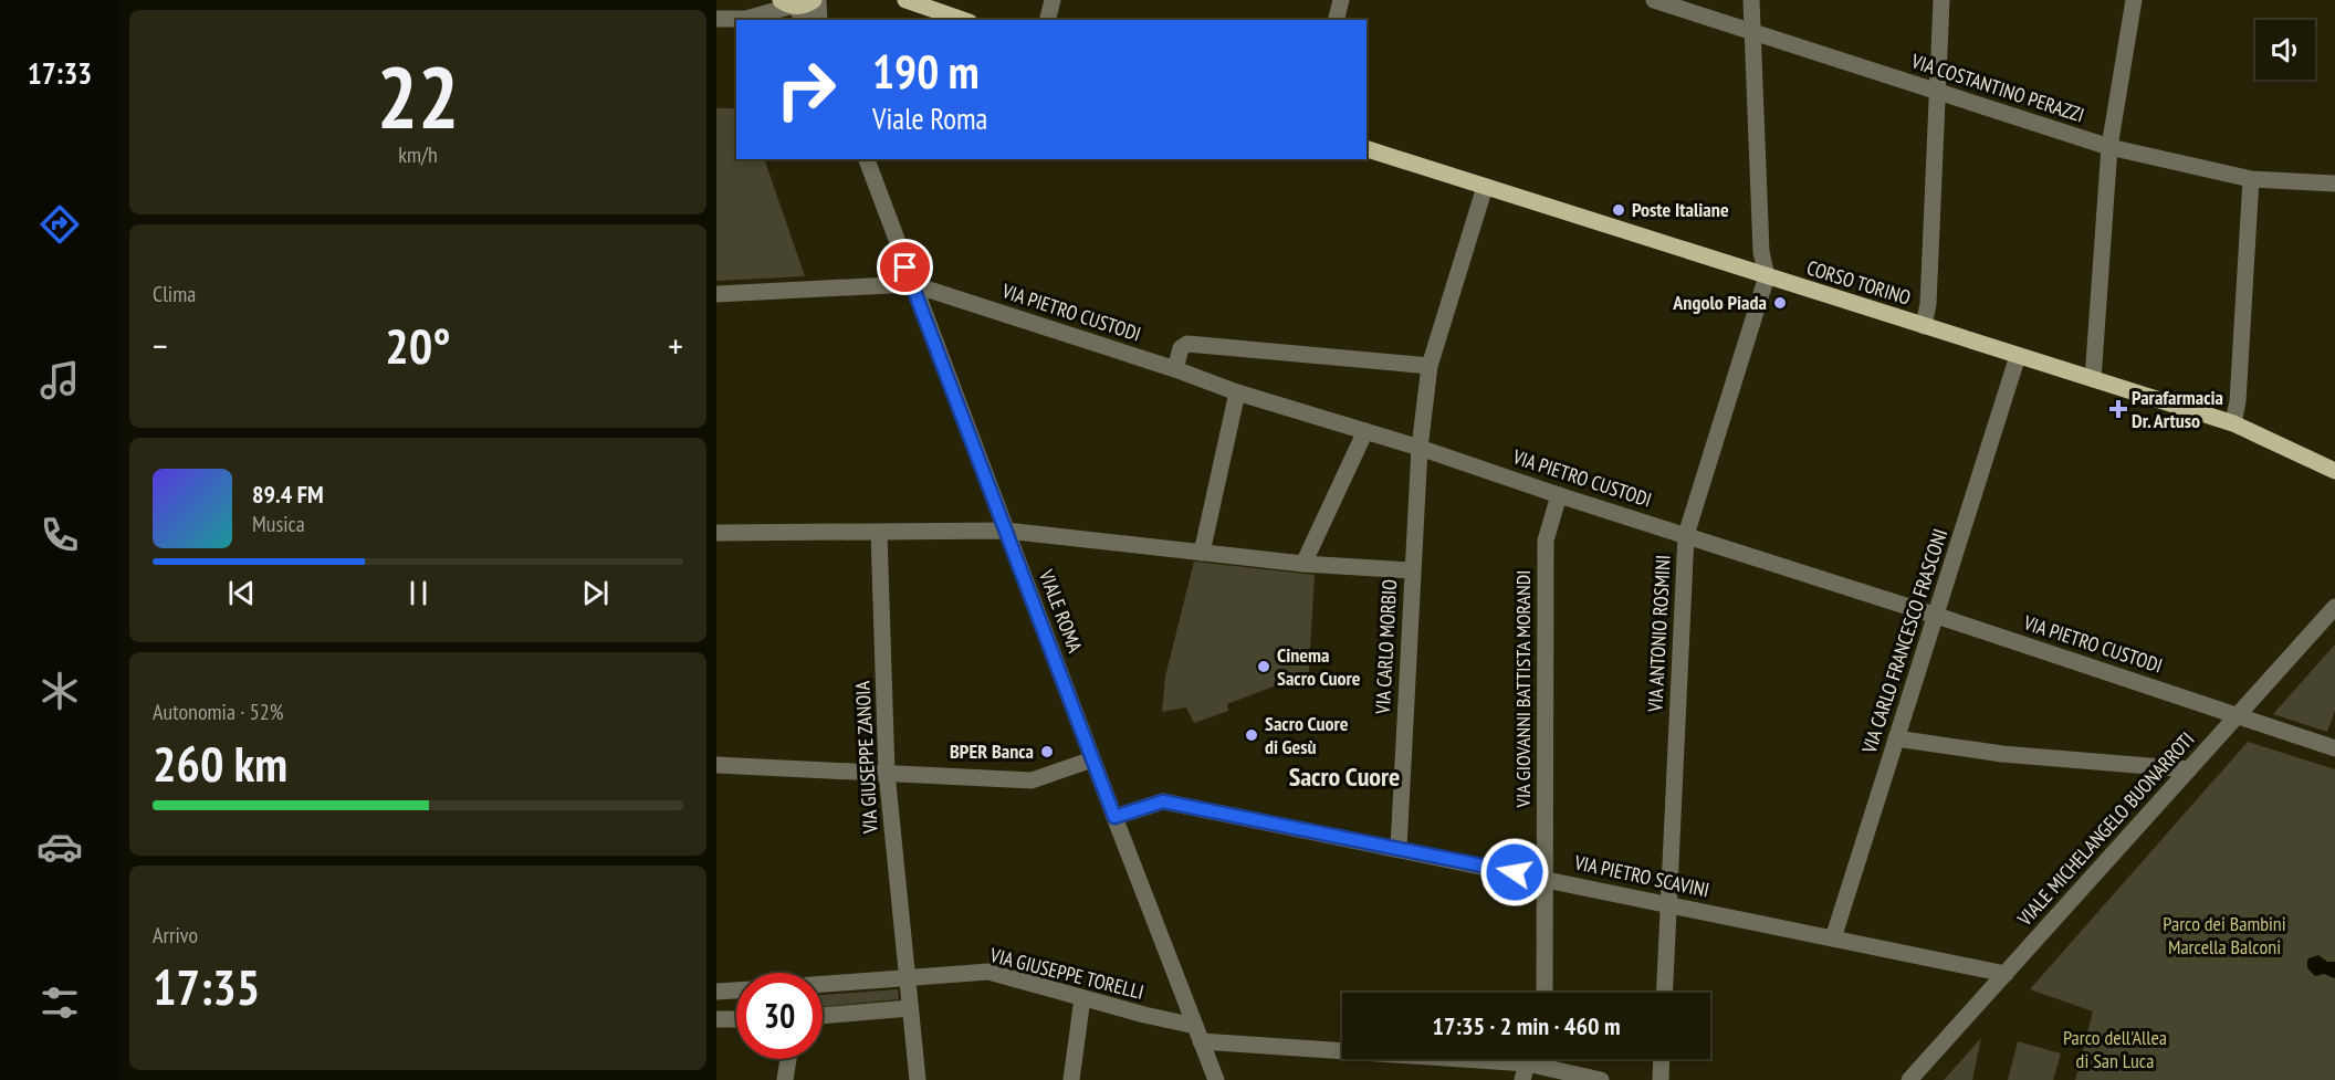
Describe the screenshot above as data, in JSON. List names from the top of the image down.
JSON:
{
  "streets": {
    "main road": ["CORSO TORINO"],
    "street": [
      "VIA COSTANTINO PERAZZI",
      "VIA PIETRO CUSTODI",
      "VIALE ROMA",
      "VIA ANTONIO ROSMINI",
      "VIA CARLO FRANCESCO FRASCONI",
      "VIA CARLO MORBIO",
      "VIA GIOVANNI BATTISTA MORANDI",
      "VIA GIUSEPPE ZANOIA",
      "VIALE MICHELANGELO BUONARROTI",
      "VIA PIETRO SCAVINI",
      "VIA GIUSEPPE TORELLI"
    ]
  },
  "crossings": [
    ["CORSO TORINO", "VIA ANTONIO ROSMINI"],
    ["CORSO TORINO", "VIA CARLO FRANCESCO FRASCONI"],
    ["CORSO TORINO", "VIA CARLO MORBIO"],
    ["VIA PIETRO CUSTODI", "VIALE ROMA"],
    ["VIA PIETRO CUSTODI", "VIA ANTONIO ROSMINI"],
    ["VIA PIETRO CUSTODI", "VIA CARLO FRANCESCO FRASCONI"],
    ["VIA PIETRO CUSTODI", "VIA CARLO MORBIO"],
    ["VIA PIETRO CUSTODI", "VIA GIOVANNI BATTISTA MORANDI"],
    ["VIA PIETRO CUSTODI", "VIALE MICHELANGELO BUONARROTI"],
    ["VIALE ROMA", "VIA PIETRO SCAVINI"],
    ["VIALE ROMA", "VIA GIUSEPPE TORELLI"],
    ["VIA ANTONIO ROSMINI", "VIA PIETRO SCAVINI"],
    ["VIA CARLO FRANCESCO FRASCONI", "VIA PIETRO SCAVINI"],
    ["VIA CARLO MORBIO", "VIA PIETRO SCAVINI"],
    ["VIA GIOVANNI BATTISTA MORANDI", "VIA PIETRO SCAVINI"],
    ["VIA GIUSEPPE ZANOIA", "VIA GIUSEPPE TORELLI"],
    ["VIALE MICHELANGELO BUONARROTI", "VIA PIETRO SCAVINI"]
  ],
  "districts": ["Sacro Cuore"],
  "parks": ["Parco dei Bambini Marcella Balconi", "Parco dell'Allea di San Luca"],
  "places": {
    "other": [
      "Poste Italiane",
      "Angolo Piada",
      "Cinema Sacro Cuore",
      "Sacro Cuore di Gesù",
      "BPER Banca"
    ],
    "health": ["Parafarmacia Dr. Artuso"]
  },
  "page": {
    "tabs": "17:33",
    "tile": [
      ["22", "km/h"],
      "Clima",
      ["Autonomia · 52%", "260 km"],
      ["Arrivo", "17:35"]
    ],
    "turn": ["190 m", "Viale Roma"],
    "heat": ["−", "20°", "+"],
    "song": ["89.4 FM", "Musica"],
    "limit": "30",
    "trip": "17:35 · 2 min · 460 m"
  }
}
